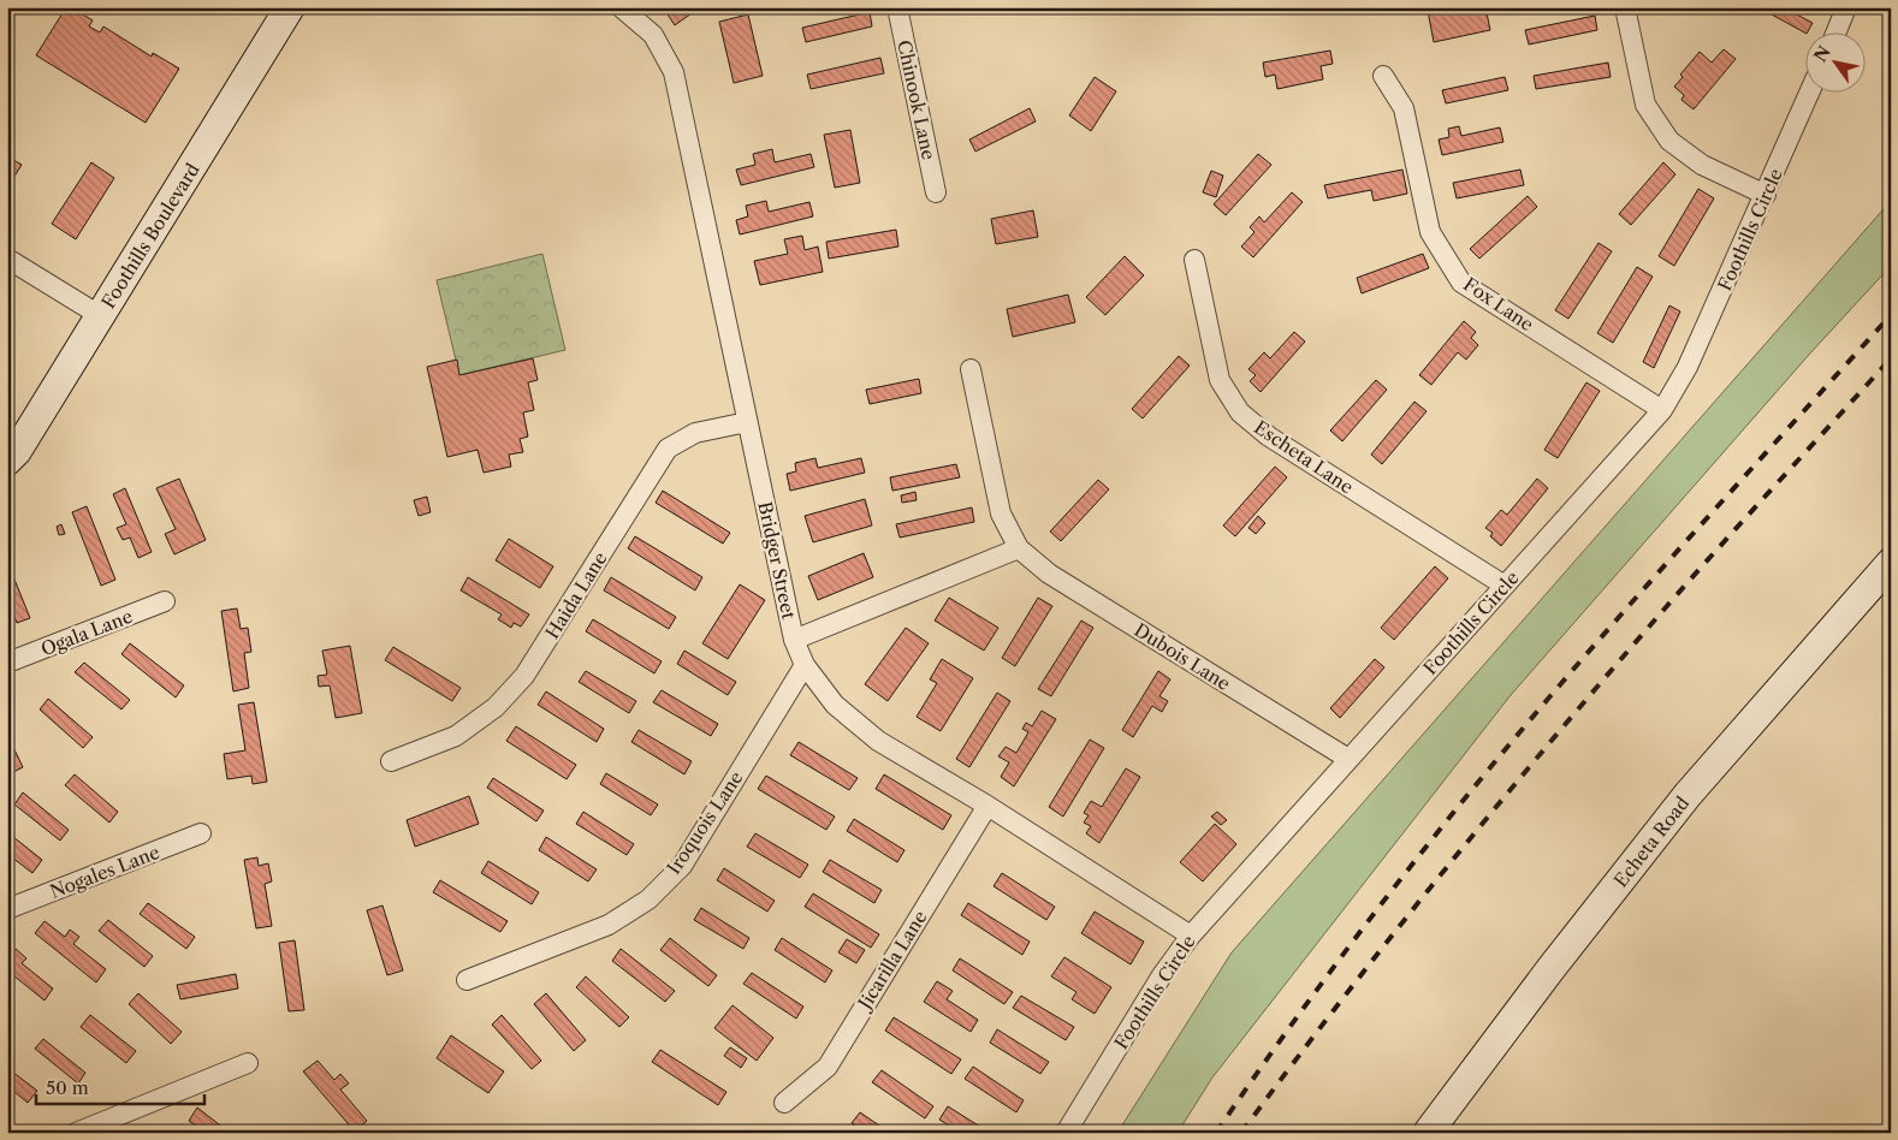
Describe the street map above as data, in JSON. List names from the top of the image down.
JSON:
{
  "streets": {
    "street": [
      "Chinook Lane",
      "Foothills Circle",
      "Foothills Boulevard",
      "Fox Lane",
      "Escheta Lane",
      "Bridger Street",
      "Haida Lane",
      "Ogala Lane",
      "Dubois Lane",
      "Iroquois Lane",
      "Echeta Road",
      "Nogales Lane",
      "Jicarilla Lane"
    ]
  },
  "crossings": [
    ["Foothills Circle", "Fox Lane"],
    ["Foothills Circle", "Escheta Lane"],
    ["Foothills Circle", "Bridger Street"],
    ["Foothills Circle", "Dubois Lane"],
    ["Bridger Street", "Haida Lane"],
    ["Bridger Street", "Iroquois Lane"],
    ["Bridger Street", "Jicarilla Lane"]
  ],
  "scale_bar": "50 m",
  "north": "top left"
}
